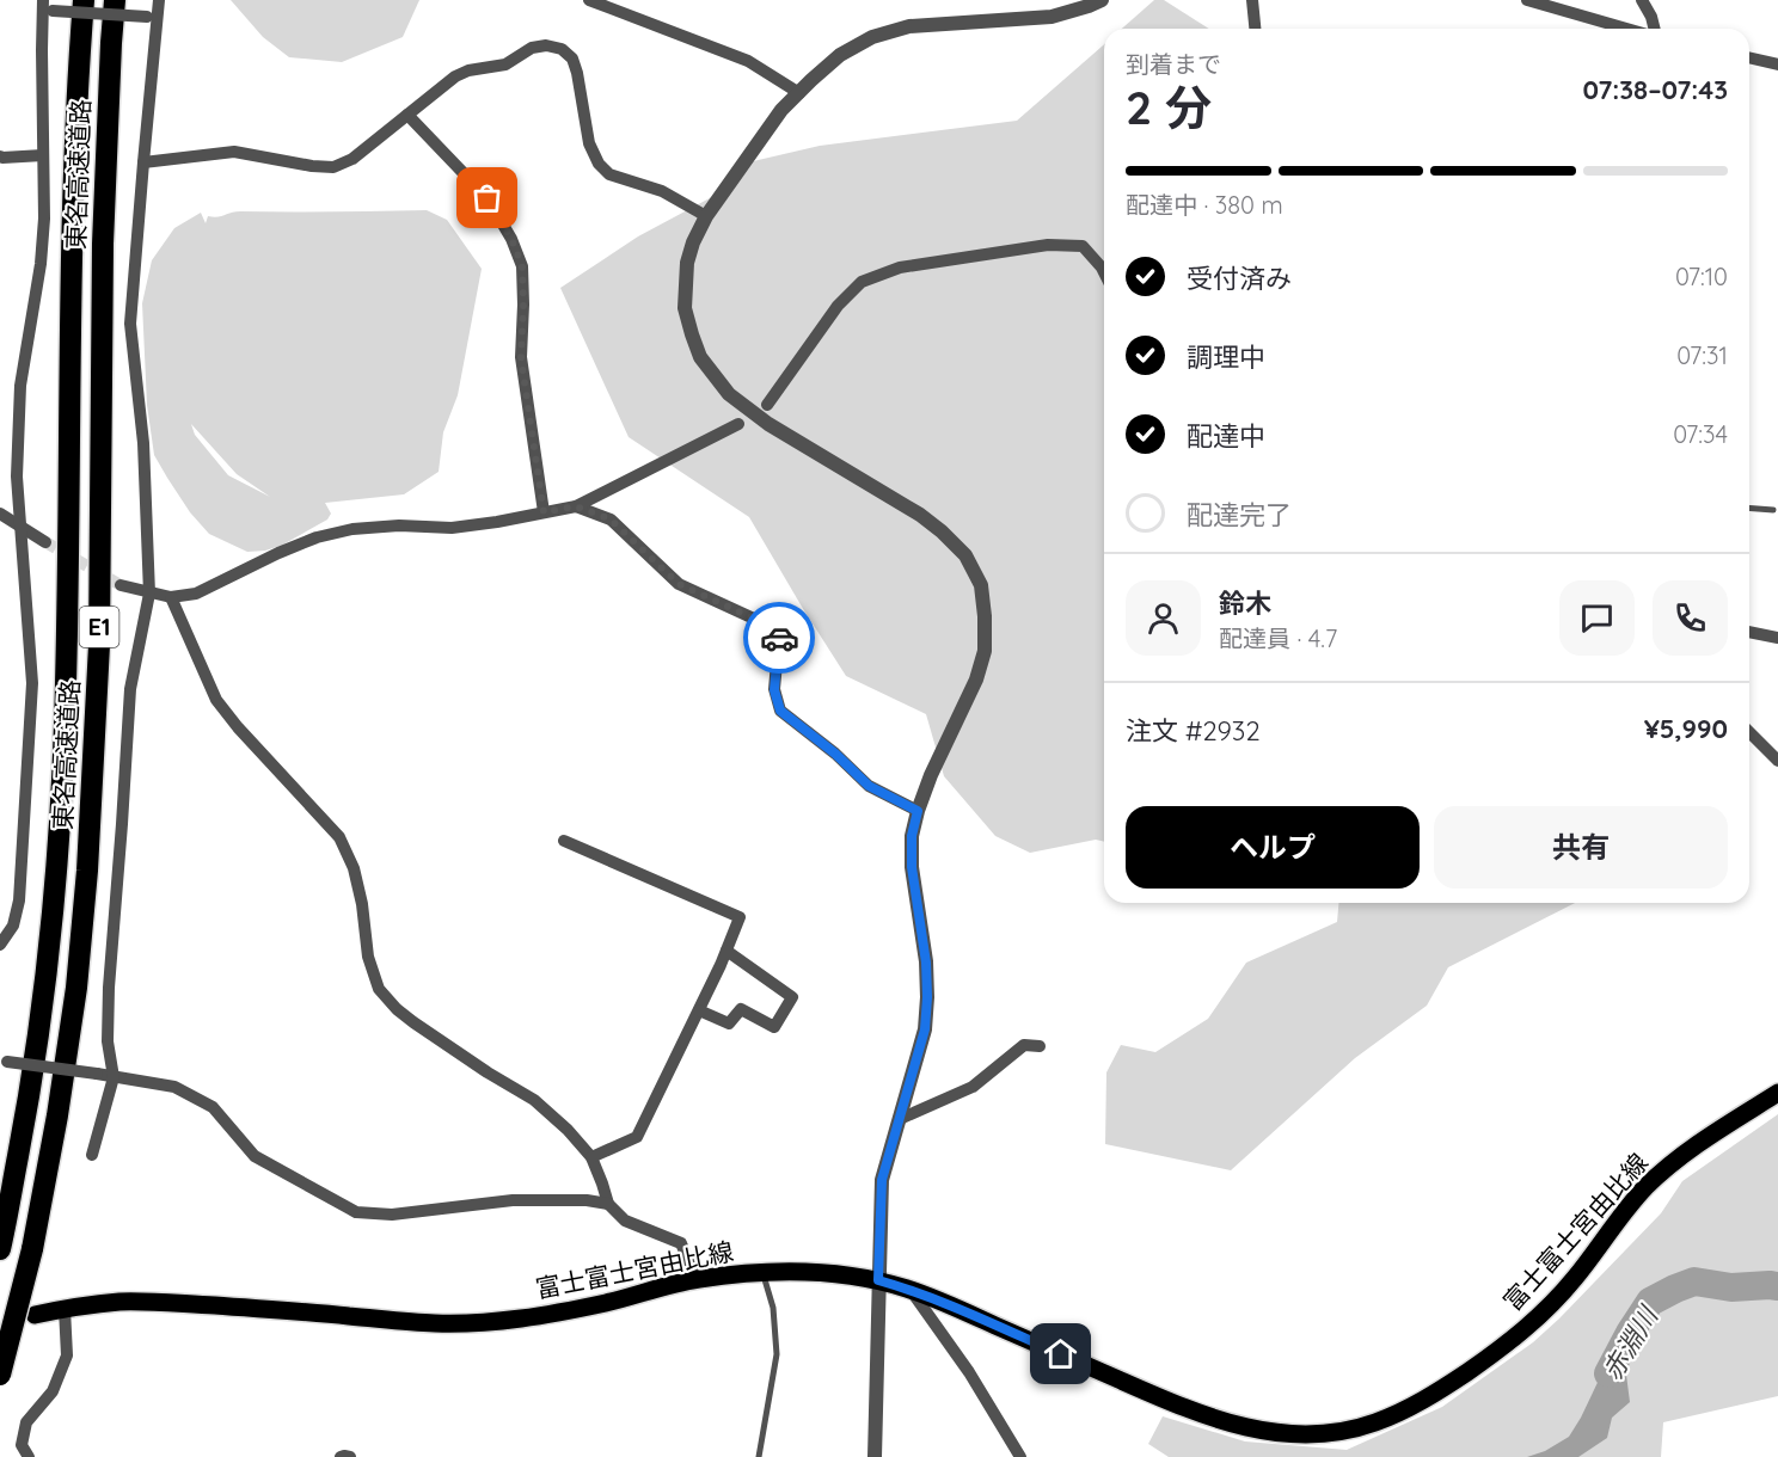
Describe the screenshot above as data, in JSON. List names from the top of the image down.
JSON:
{
  "streets": {
    "highway": ["東名高速道路", "E1"],
    "main road": ["富士富士宮由比線"]
  },
  "water": ["赤淵川"],
  "page": {
    "heading": ["2 分", "到着まで", "07:38–07:43"],
    "panel": [
      "鈴木",
      "配達員 · 4.7",
      "注文 #2932",
      "¥5,990"
    ],
    "bar": "配達中 · 380 m",
    "list": [
      ["受付済み", "07:10"],
      ["調理中", "07:31"],
      ["配達中", "07:34"],
      "配達完了"
    ],
    "buttons": ["ヘルプ", "共有"]
  }
}
